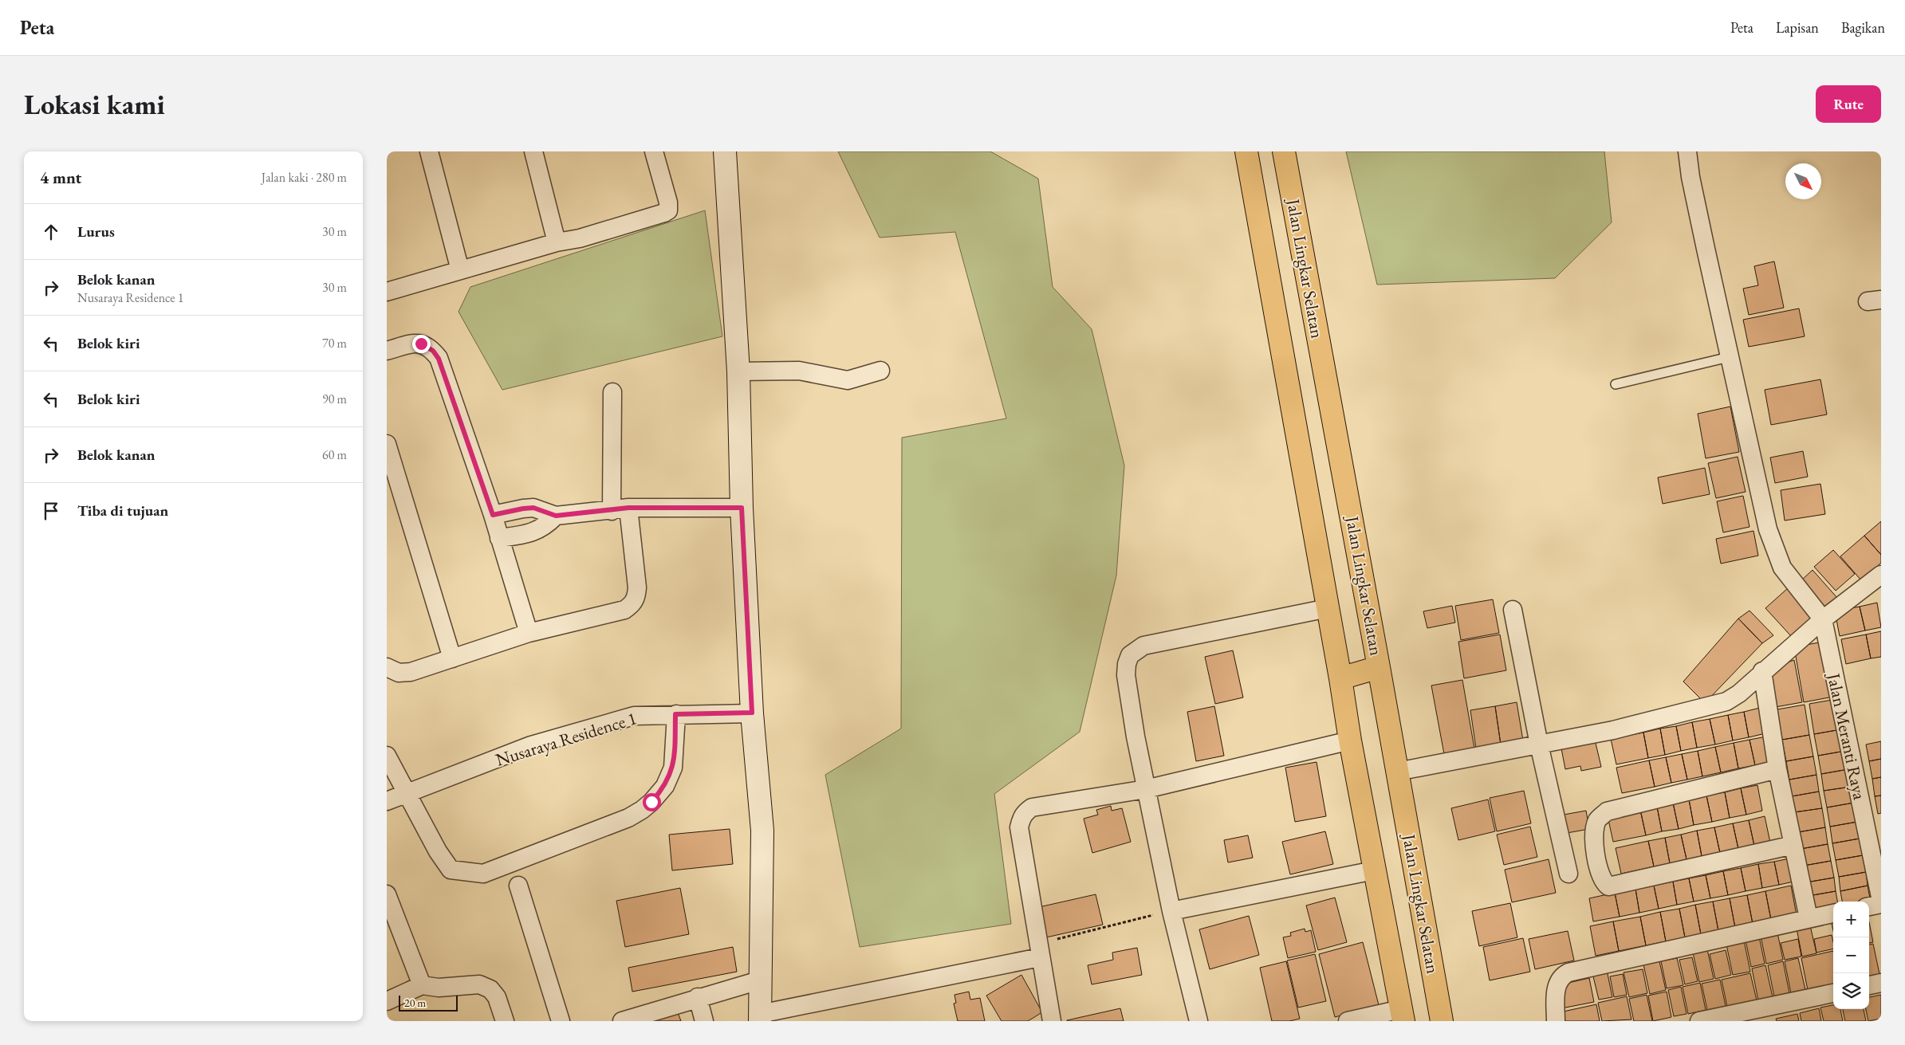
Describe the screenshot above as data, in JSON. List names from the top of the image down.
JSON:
{
  "streets": {
    "highway": ["Jalan Lingkar Selatan"],
    "street": ["Jalan Meranti Raya", "Nusaraya Residence 1"]
  },
  "scale_bar": "20 m",
  "north": "bottom right",
  "page": {
    "header": "Peta",
    "nav": ["Peta", "Lapisan", "Bagikan"],
    "buttons": "Rute",
    "title": "Lokasi kami",
    "heading": ["4 mnt", "Jalan kaki · 280 m"],
    "list": [
      ["Lurus", "30 m"],
      ["Belok kanan", "Nusaraya Residence 1", "30 m"],
      ["Belok kiri", "70 m"],
      ["Belok kiri", "90 m"],
      ["Belok kanan", "60 m"],
      "Tiba di tujuan"
    ],
    "map_buttons": ["+", "−"],
    "scale": "20 m"
  }
}
